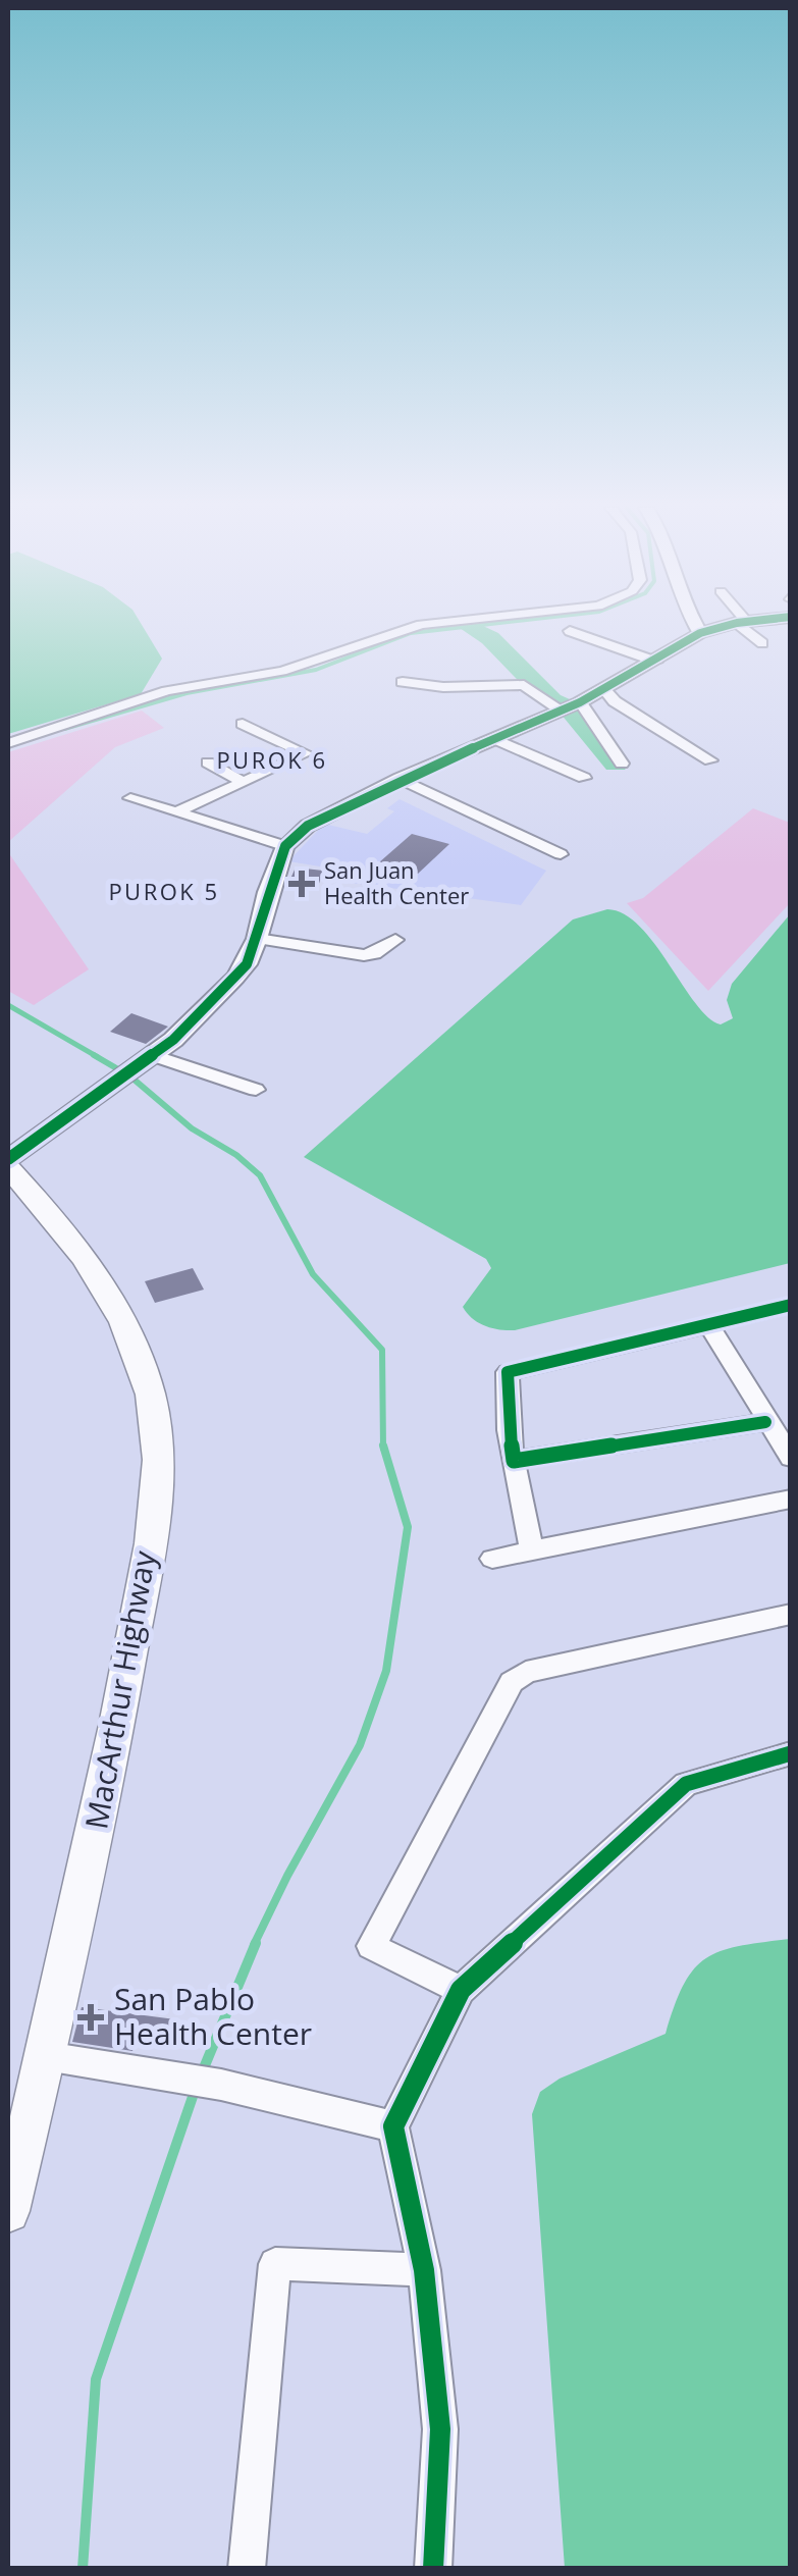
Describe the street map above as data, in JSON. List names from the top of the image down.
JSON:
{
  "streets": {
    "main road": ["MacArthur Highway"]
  },
  "districts": ["PUROK 6", "PUROK 5"],
  "places": {
    "health": ["San Juan Health Center", "San Pablo Health Center"]
  }
}
